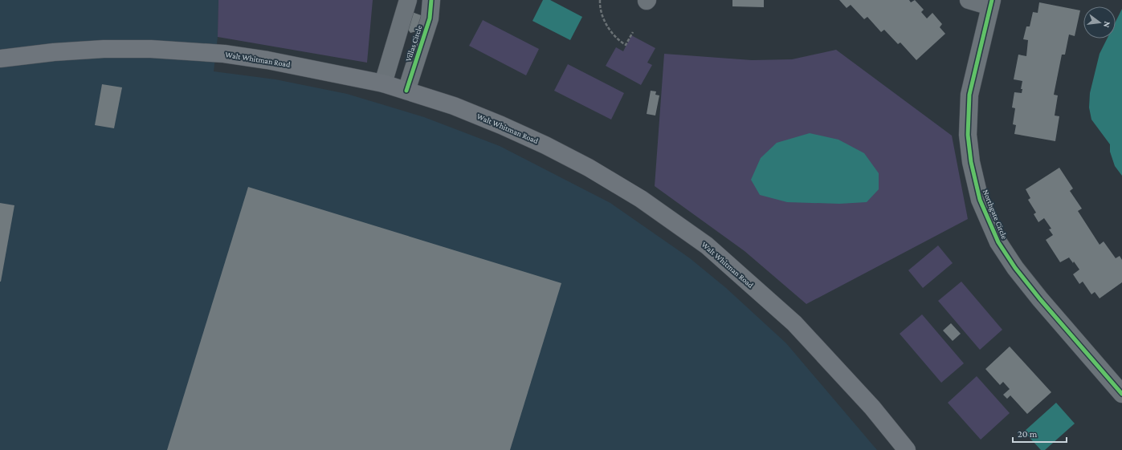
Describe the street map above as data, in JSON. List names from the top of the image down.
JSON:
{
  "streets": {
    "main road": ["Walt Whitman Road"],
    "street": ["Villas Circle", "Northgate Circle"]
  },
  "crossings": [
    ["Villas Circle", "Walt Whitman Road"]
  ],
  "scale_bar": "20 m",
  "north": "right"
}
